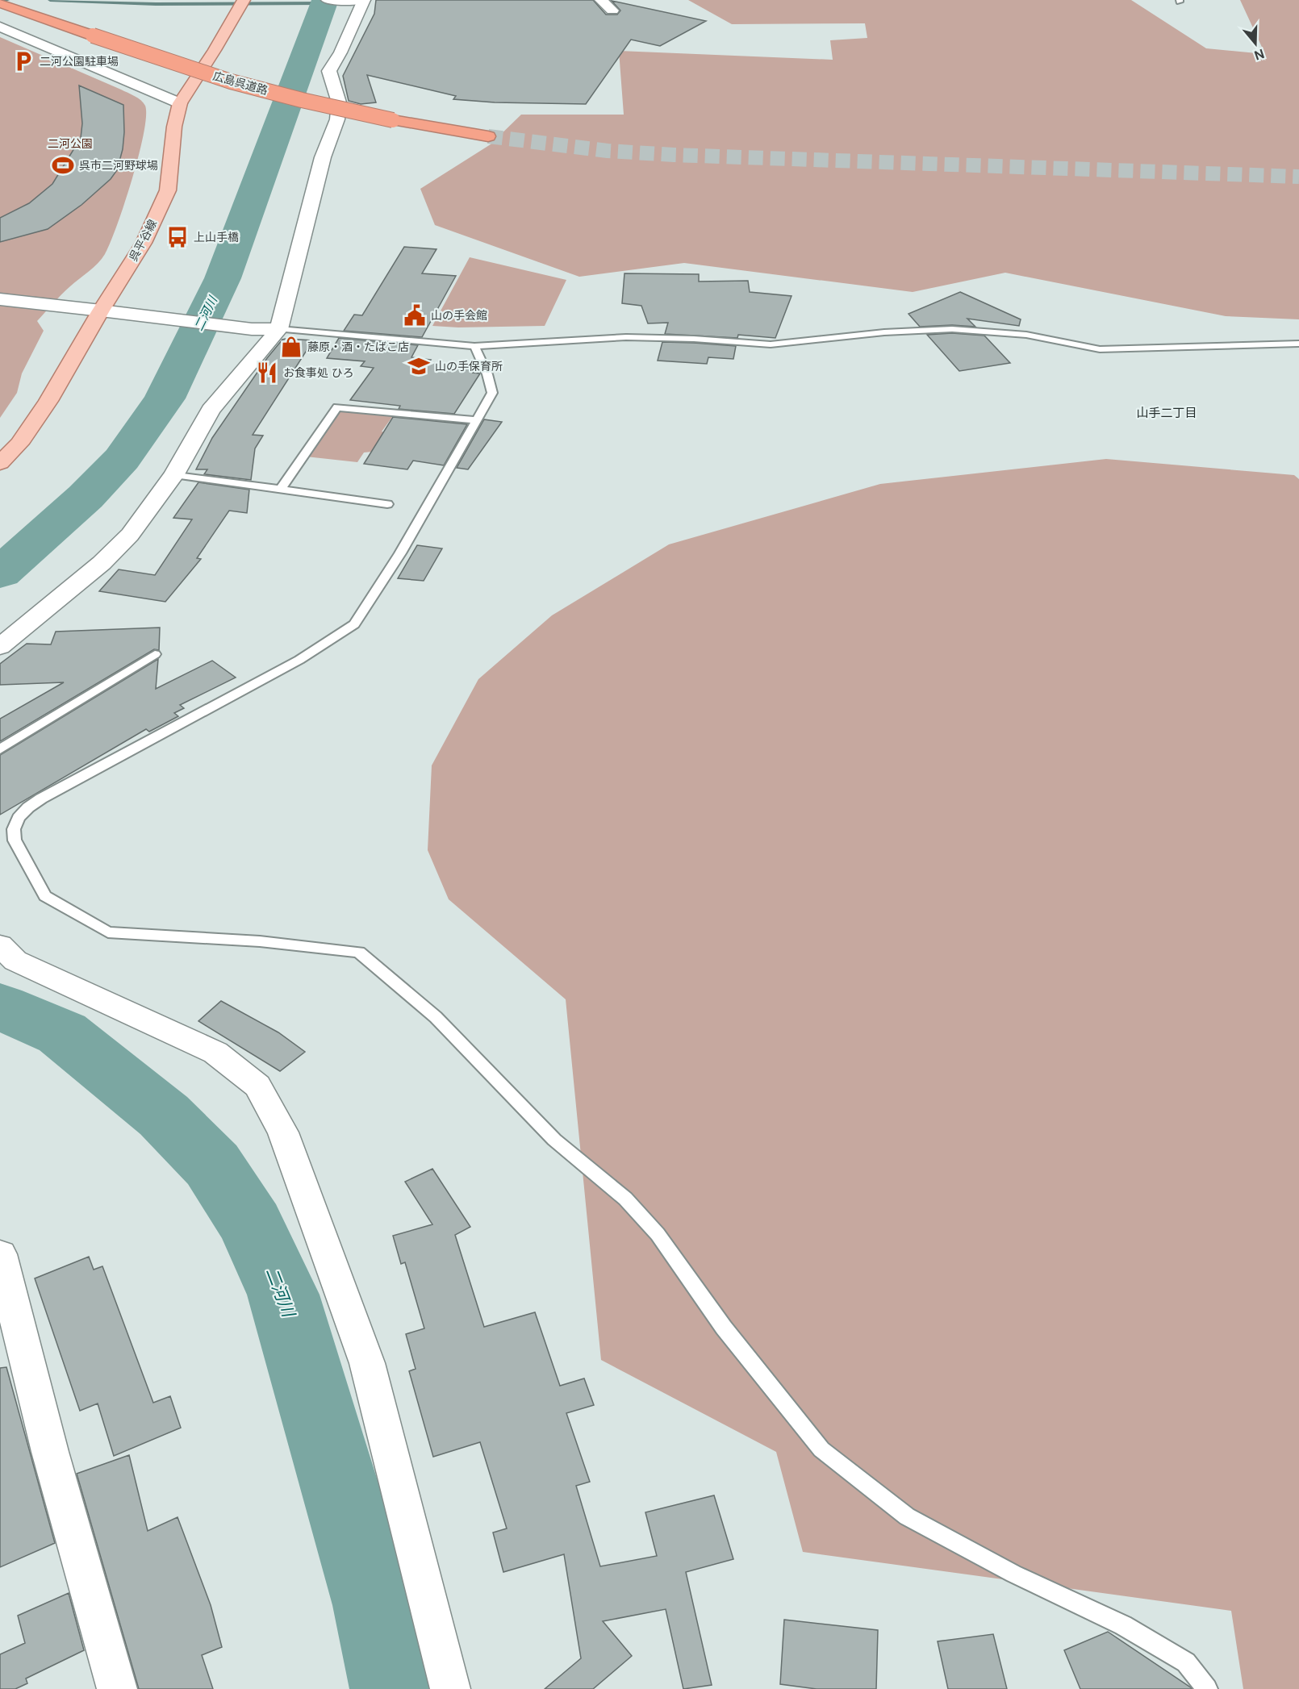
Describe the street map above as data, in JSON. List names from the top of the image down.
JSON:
{
  "streets": {
    "highway": ["広島呉道路"],
    "main road": ["呉平谷線"]
  },
  "districts": ["山手二丁目"],
  "water": ["二河川"],
  "parks": ["二河公園"],
  "places": {
    "parking": ["二河公園駐車場"],
    "sports": ["呉市二河野球場"],
    "bus stop": ["上山手橋"],
    "public building": ["山の手会館"],
    "shop": ["藤原・酒・たばこ店"],
    "school or university": ["山の手保育所"],
    "restaurant": ["お食事処 ひろ"]
  },
  "north": "bottom"
}
